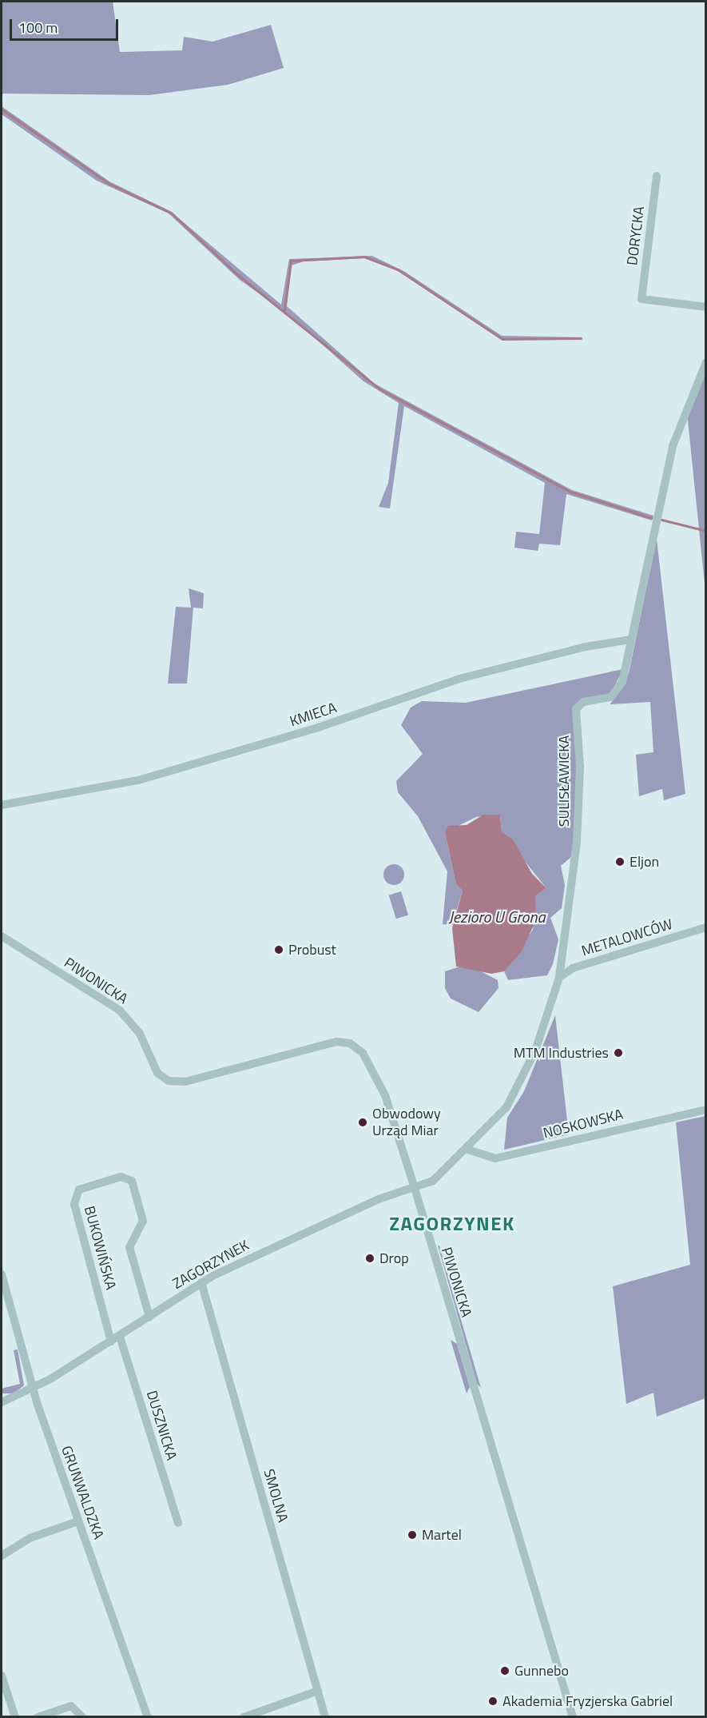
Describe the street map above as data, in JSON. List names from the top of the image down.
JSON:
{
  "streets": {
    "street": [
      "DORYCKA",
      "KMIECA",
      "SULISŁAWICKA",
      "METALOWCÓW",
      "PIWONICKA",
      "NOSKOWSKA",
      "BUKOWIŃSKA",
      "ZAGORZYNEK",
      "DUSZNICKA",
      "GRUNWALDZKA",
      "SMOLNA"
    ]
  },
  "crossings": [
    ["KMIECA", "SULISŁAWICKA"],
    ["SULISŁAWICKA", "METALOWCÓW"],
    ["SULISŁAWICKA", "PIWONICKA"],
    ["SULISŁAWICKA", "NOSKOWSKA"],
    ["SULISŁAWICKA", "ZAGORZYNEK"],
    ["PIWONICKA", "ZAGORZYNEK"],
    ["BUKOWIŃSKA", "ZAGORZYNEK"],
    ["ZAGORZYNEK", "DUSZNICKA"],
    ["ZAGORZYNEK", "GRUNWALDZKA"],
    ["ZAGORZYNEK", "SMOLNA"]
  ],
  "districts": ["ZAGORZYNEK"],
  "water": ["Jezioro U Grona"],
  "places": [
    "Eljon",
    "Probust",
    "MTM Industries",
    "Obwodowy Urząd Miar",
    "Drop",
    "Martel",
    "Gunnebo",
    "Akademia Fryzjerska Gabriel"
  ],
  "scale_bar": "100 m"
}
